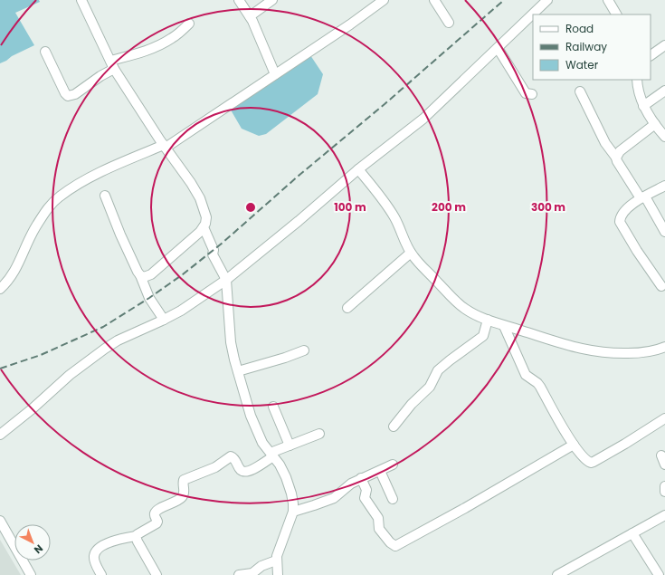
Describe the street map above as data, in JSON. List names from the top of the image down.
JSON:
{
  "legend": ["Road", "Railway", "Water"],
  "north": "bottom right",
  "rings": ["100 m", "200 m", "300 m"]
}
